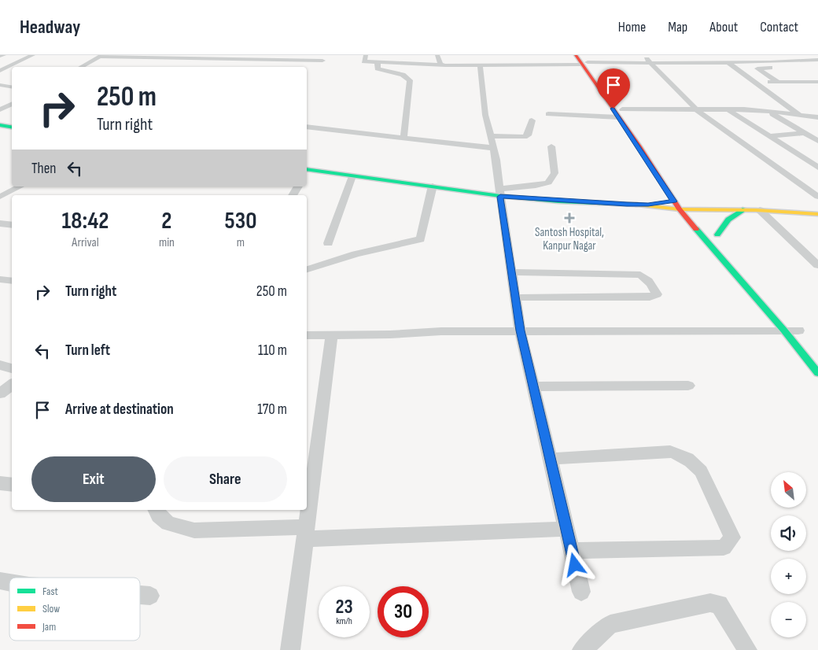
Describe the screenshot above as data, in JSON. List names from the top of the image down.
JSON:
{
  "places": {
    "health": ["Santosh Hospital, Kanpur Nagar"]
  },
  "legend": ["Fast", "Slow", "Jam"],
  "north": "top left",
  "page": {
    "header": "Headway",
    "nav": [
      "Home",
      "Map",
      "About",
      "Contact"
    ],
    "turn": ["250 m", "Turn right"],
    "then": "Then",
    "eta": [
      "18:42",
      "Arrival",
      "2",
      "min",
      "530",
      "m"
    ],
    "list": [
      {
        "name": "Turn right",
        "value": "250 m"
      },
      {
        "name": "Turn left",
        "value": "110 m"
      },
      {
        "name": "Arrive at destination",
        "value": "170 m"
      }
    ],
    "buttons": ["Exit", "Share"],
    "map_buttons": ["+", "−"],
    "speed": "23 km/h",
    "limit": "30"
  }
}
